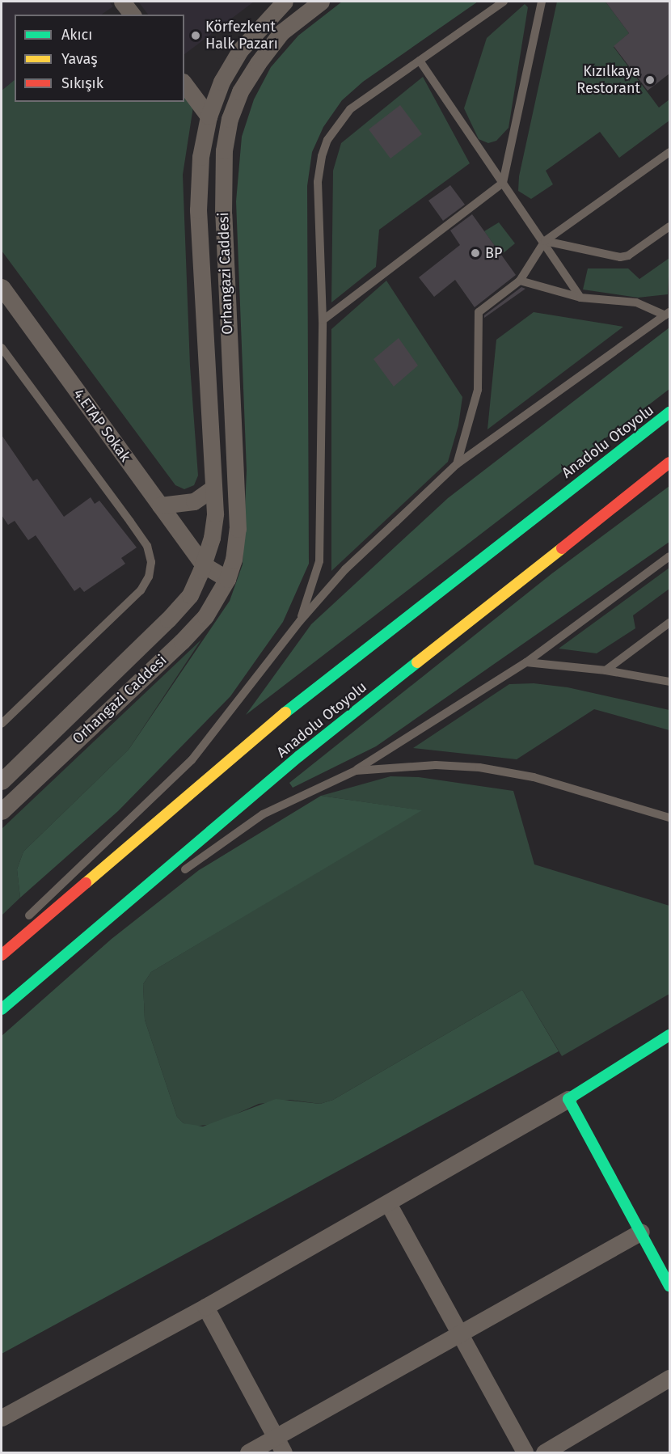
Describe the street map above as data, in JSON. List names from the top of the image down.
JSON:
{
  "streets": {
    "main road": ["Anadolu Otoyolu"],
    "street": ["Orhangazi Caddesi", "4.ETAP Sokak"]
  },
  "crossings": [
    ["Orhangazi Caddesi", "4.ETAP Sokak"]
  ],
  "places": ["Körfezkent Halk Pazarı", "Kızılkaya Restorant", "BP"],
  "legend": ["Akıcı", "Yavaş", "Sıkışık"]
}
